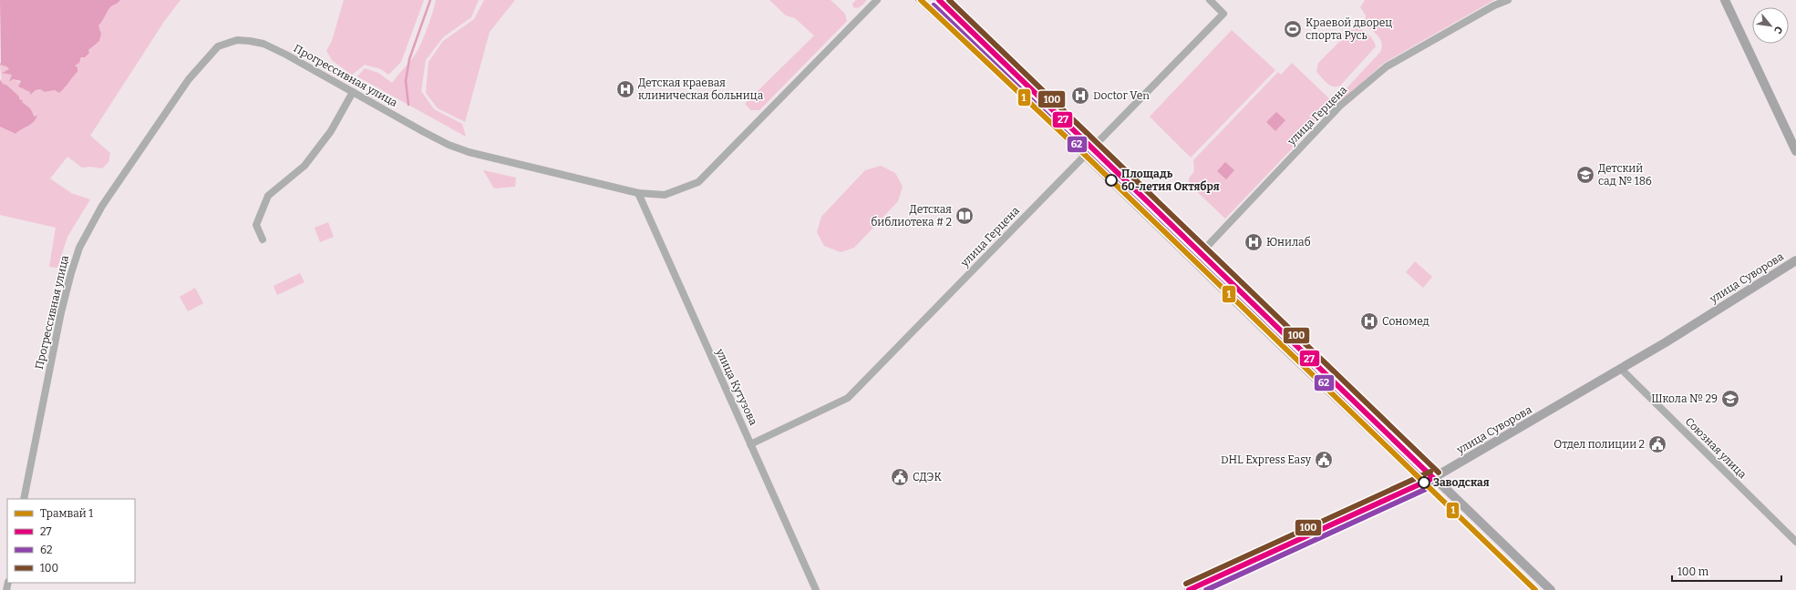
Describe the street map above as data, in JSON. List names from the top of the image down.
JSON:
{
  "streets": {
    "main road": ["улица Суворова"],
    "street": [
      "Прогрессивная улица",
      "улица Герцена",
      "улица Кутузова",
      "Союзная улица"
    ]
  },
  "crossings": [
    ["Прогрессивная улица", "улица Кутузова"],
    ["улица Герцена", "улица Кутузова"],
    ["улица Суворова", "Союзная улица"]
  ],
  "places": {
    "sports": ["Краевой дворец спорта Русь"],
    "hospital": [
      "Детская краевая клиническая больница",
      "Doctor Ven",
      "Юнилаб",
      "Сономед"
    ],
    "school or university": ["Детский сад № 186", "Школа № 29"],
    "other": ["Площадь 60-летия Октября", "Заводская"],
    "library": ["Детская библиотека # 2"],
    "public building": ["Отдел полиции 2", "DHL Express Easy", "СДЭК"]
  },
  "lines": [
    "tram line 1",
    "transit line 27",
    "transit line 100",
    "transit line 62"
  ],
  "legend": [
    "Трамвай 1",
    "27",
    "62",
    "100"
  ],
  "scale_bar": "100 m",
  "north": "bottom right"
}
